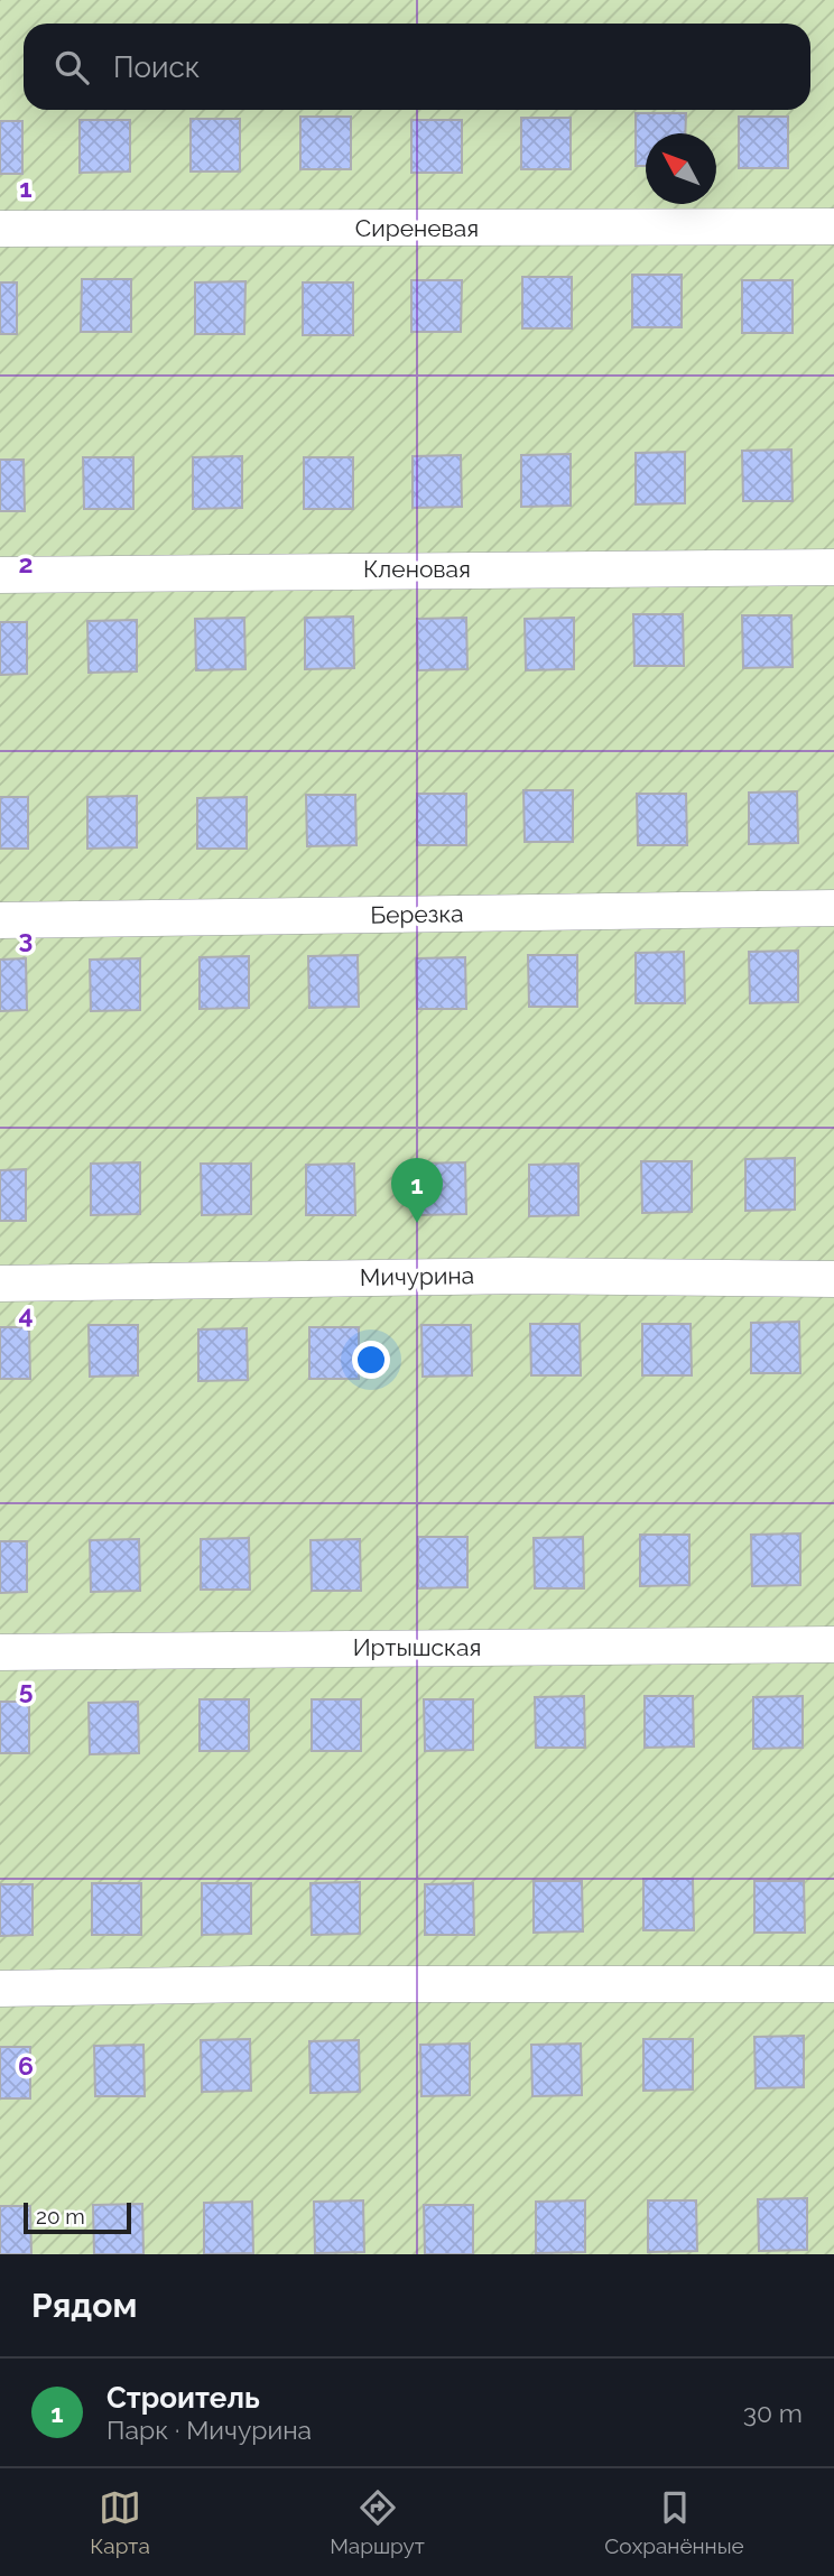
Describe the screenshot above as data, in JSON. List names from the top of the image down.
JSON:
{
  "streets": {
    "street": [
      "Сиреневая",
      "Кленовая",
      "Березка",
      "Мичурина",
      "Иртышская"
    ]
  },
  "scale_bar": "20 m",
  "north": "top left",
  "page": {
    "search": "Поиск",
    "pins": "1",
    "scale": "20 m",
    "heading": "Рядом",
    "list": [
      {
        "mark": "1",
        "name": "Строитель",
        "note": "Парк · Мичурина",
        "value": "30 m"
      }
    ],
    "nav": ["Карта", "Маршрут", "Сохранённые"]
  },
  "grid": {
    "rows": [
      "1",
      "2",
      "3",
      "4",
      "5",
      "6"
    ]
  }
}
